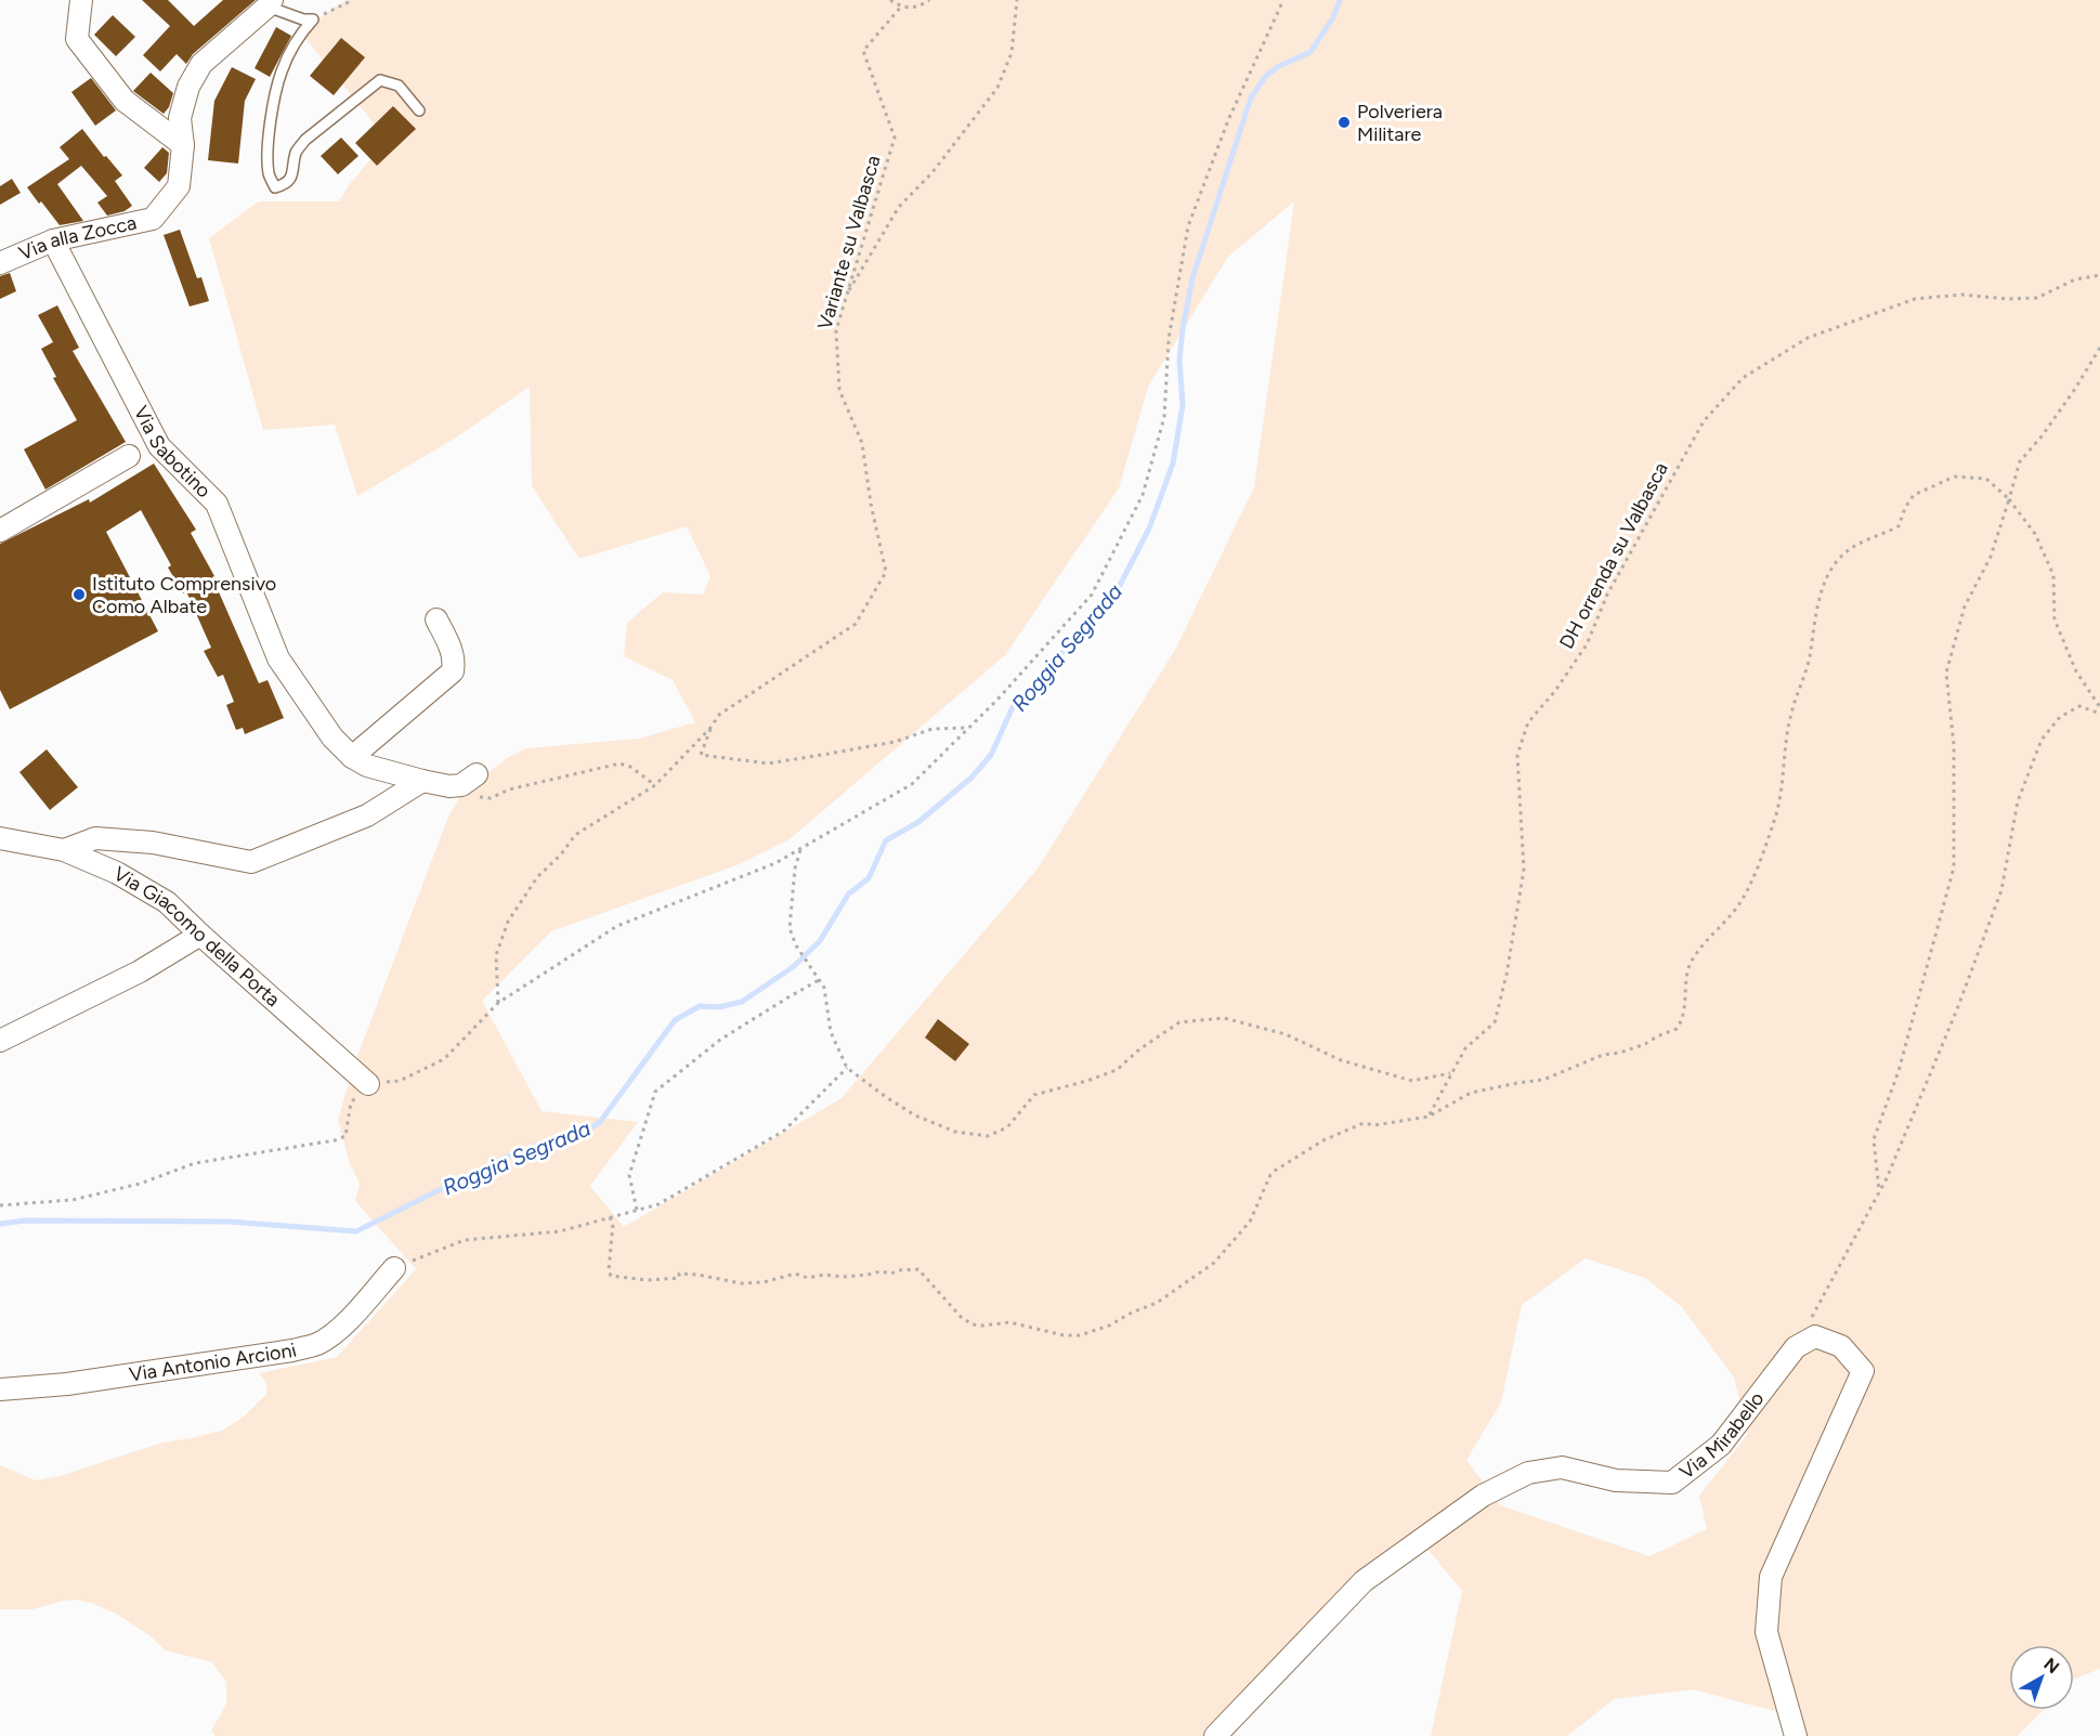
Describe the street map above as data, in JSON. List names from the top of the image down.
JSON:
{
  "streets": {
    "street": [
      "Via alla Zocca",
      "Via Sabotino",
      "Via Giacomo della Porta",
      "Via Antonio Arcioni",
      "Via Mirabello"
    ],
    "path": ["Variante su Valbasca", "DH orrenda su Valbasca"]
  },
  "crossings": [
    ["Via alla Zocca", "Via Sabotino"]
  ],
  "water": ["Roggia Segrada"],
  "places": ["Polveriera Militare", "Istituto Comprensivo Como Albate"],
  "north": "top right"
}
